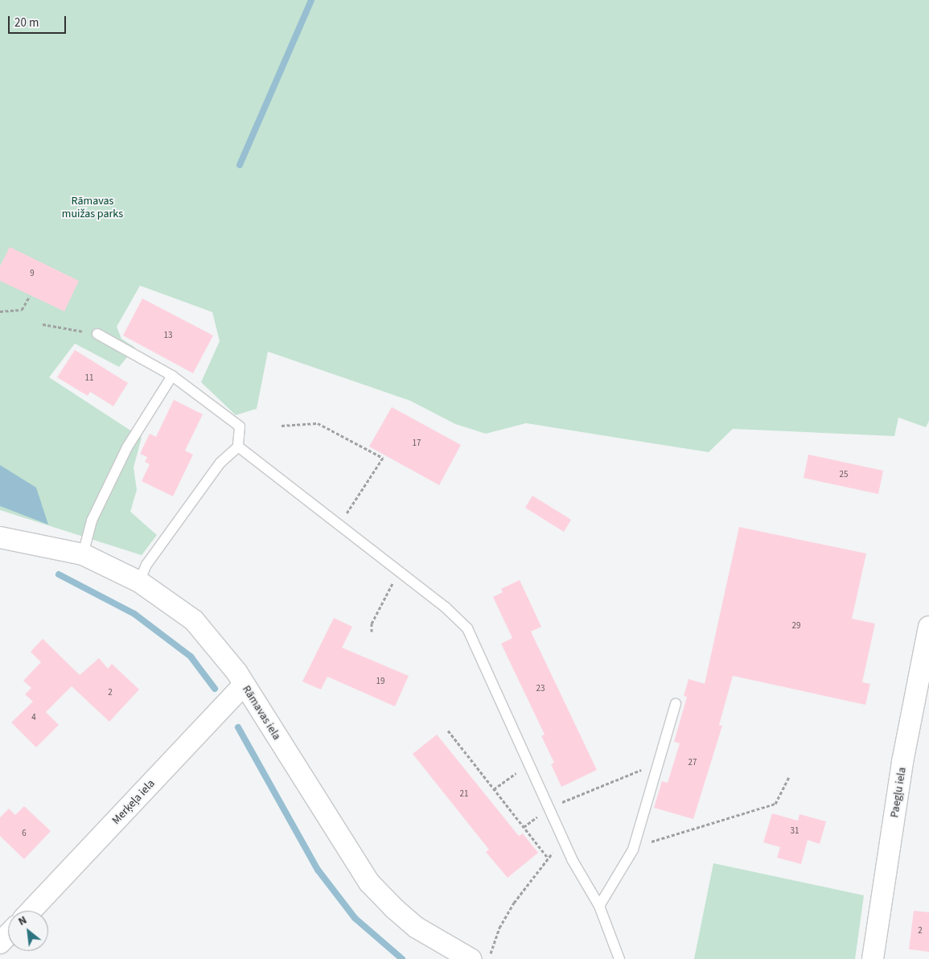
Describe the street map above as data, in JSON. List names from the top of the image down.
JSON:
{
  "streets": {
    "street": ["Rāmavas iela", "Paegļu iela", "Merķeļa iela"]
  },
  "crossings": [
    ["Rāmavas iela", "Merķeļa iela"]
  ],
  "parks": ["Rāmavas muižas parks"],
  "house_numbers": [
    "9",
    "13",
    "11",
    "17",
    "25",
    "29",
    "19",
    "23",
    "2",
    "4",
    "27",
    "21",
    "31",
    "6",
    "2"
  ],
  "scale_bar": "20 m",
  "north": "top left"
}
